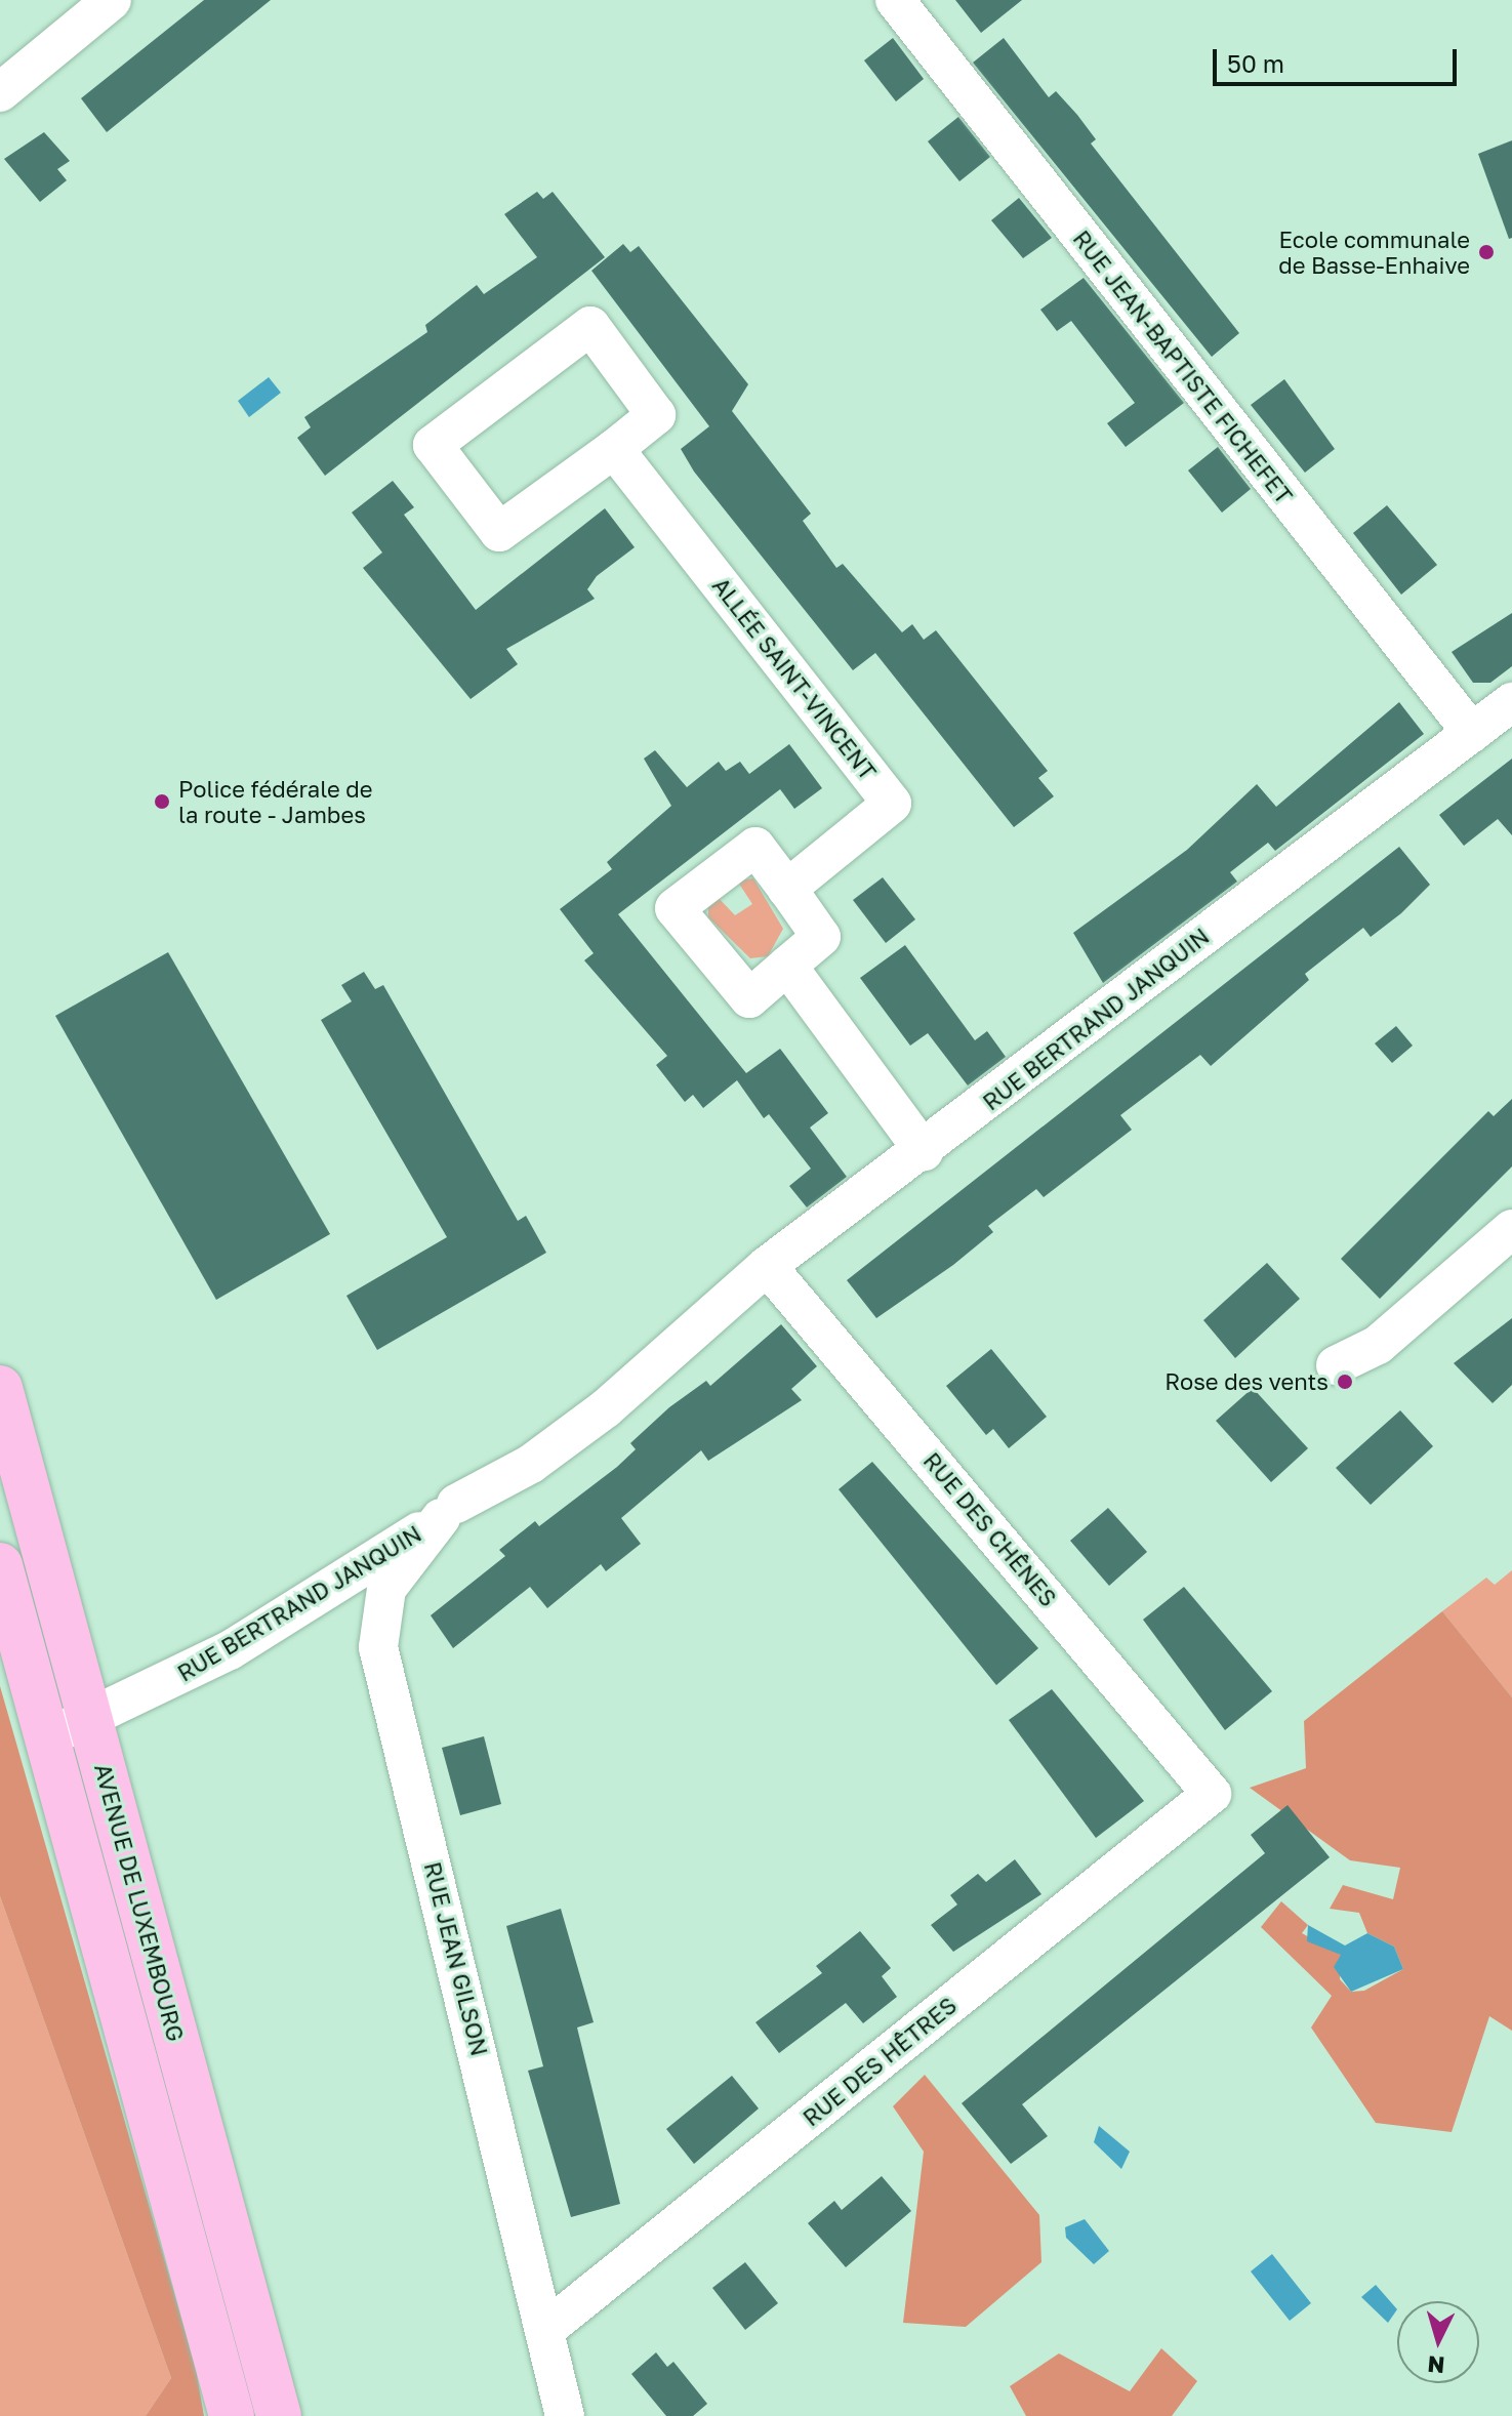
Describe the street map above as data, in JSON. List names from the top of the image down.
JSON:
{
  "streets": {
    "main road": ["AVENUE DE LUXEMBOURG"],
    "street": [
      "RUE JEAN-BAPTISTE FICHEFET",
      "ALLÉE SAINT-VINCENT",
      "RUE BERTRAND JANQUIN",
      "RUE DES CHÊNES",
      "RUE JEAN GILSON",
      "RUE DES HÊTRES"
    ]
  },
  "crossings": [
    ["RUE JEAN-BAPTISTE FICHEFET", "RUE BERTRAND JANQUIN"],
    ["RUE BERTRAND JANQUIN", "RUE DES CHÊNES"],
    ["RUE BERTRAND JANQUIN", "AVENUE DE LUXEMBOURG"],
    ["RUE BERTRAND JANQUIN", "RUE JEAN GILSON"],
    ["RUE DES CHÊNES", "RUE DES HÊTRES"],
    ["RUE JEAN GILSON", "RUE DES HÊTRES"]
  ],
  "places": ["Ecole communale de Basse-Enhaive", "Police fédérale de la route - Jambes", "Rose des vents"],
  "scale_bar": "50 m",
  "north": "bottom"
}
